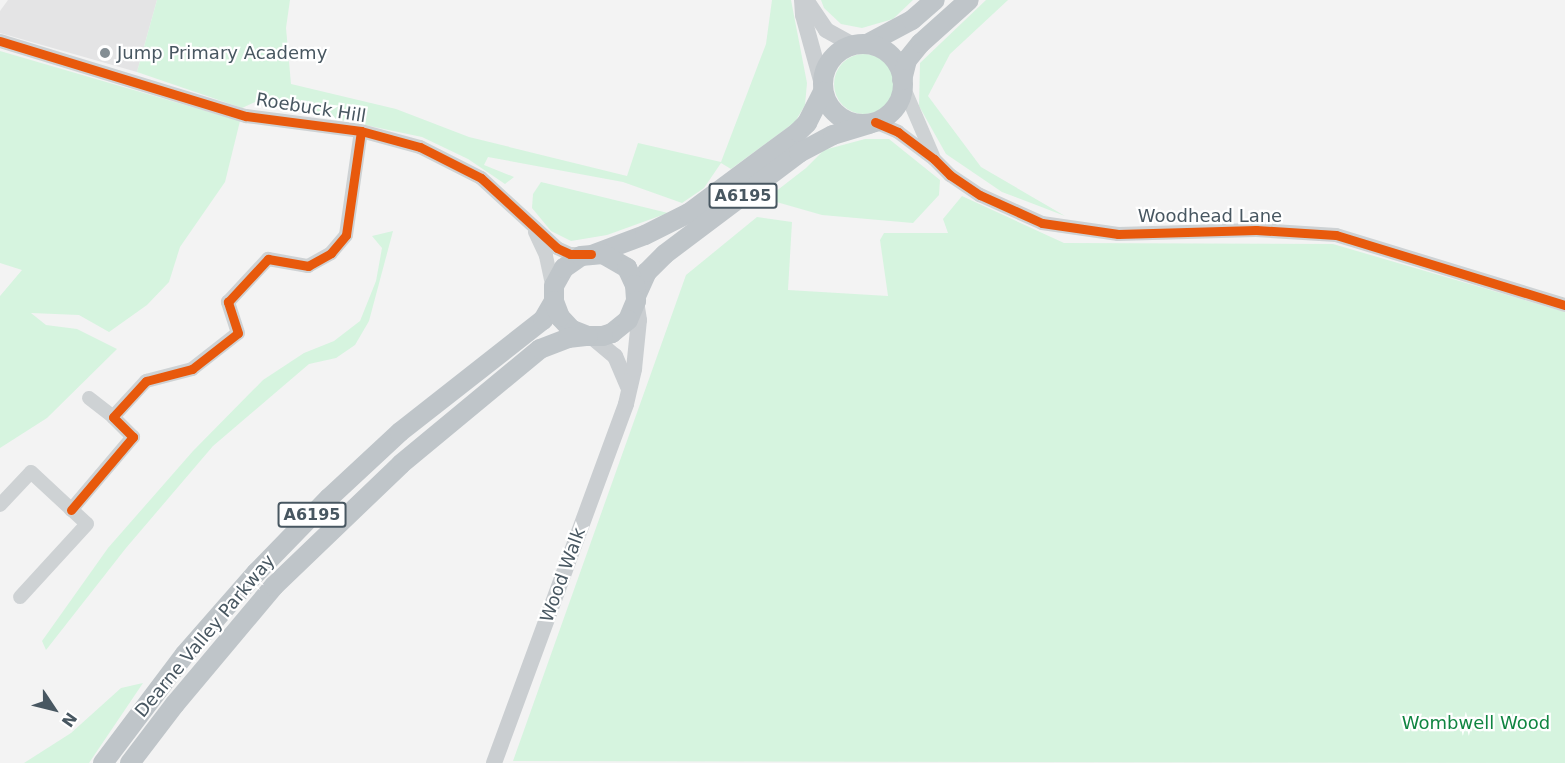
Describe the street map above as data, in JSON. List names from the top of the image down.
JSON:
{
  "streets": {
    "highway": ["A6195", "Dearne Valley Parkway"],
    "main road": ["Wood Walk"],
    "street": ["Roebuck Hill", "Woodhead Lane"]
  },
  "crossings": [
    ["Roebuck Hill", "A6195"],
    ["Roebuck Hill", "Wood Walk"],
    ["Roebuck Hill", "Dearne Valley Parkway"],
    ["A6195", "Woodhead Lane"],
    ["A6195", "Wood Walk"],
    ["A6195", "Dearne Valley Parkway"],
    ["Wood Walk", "Dearne Valley Parkway"]
  ],
  "parks": ["Wombwell Wood"],
  "places": ["Jump Primary Academy"],
  "north": "bottom right"
}
